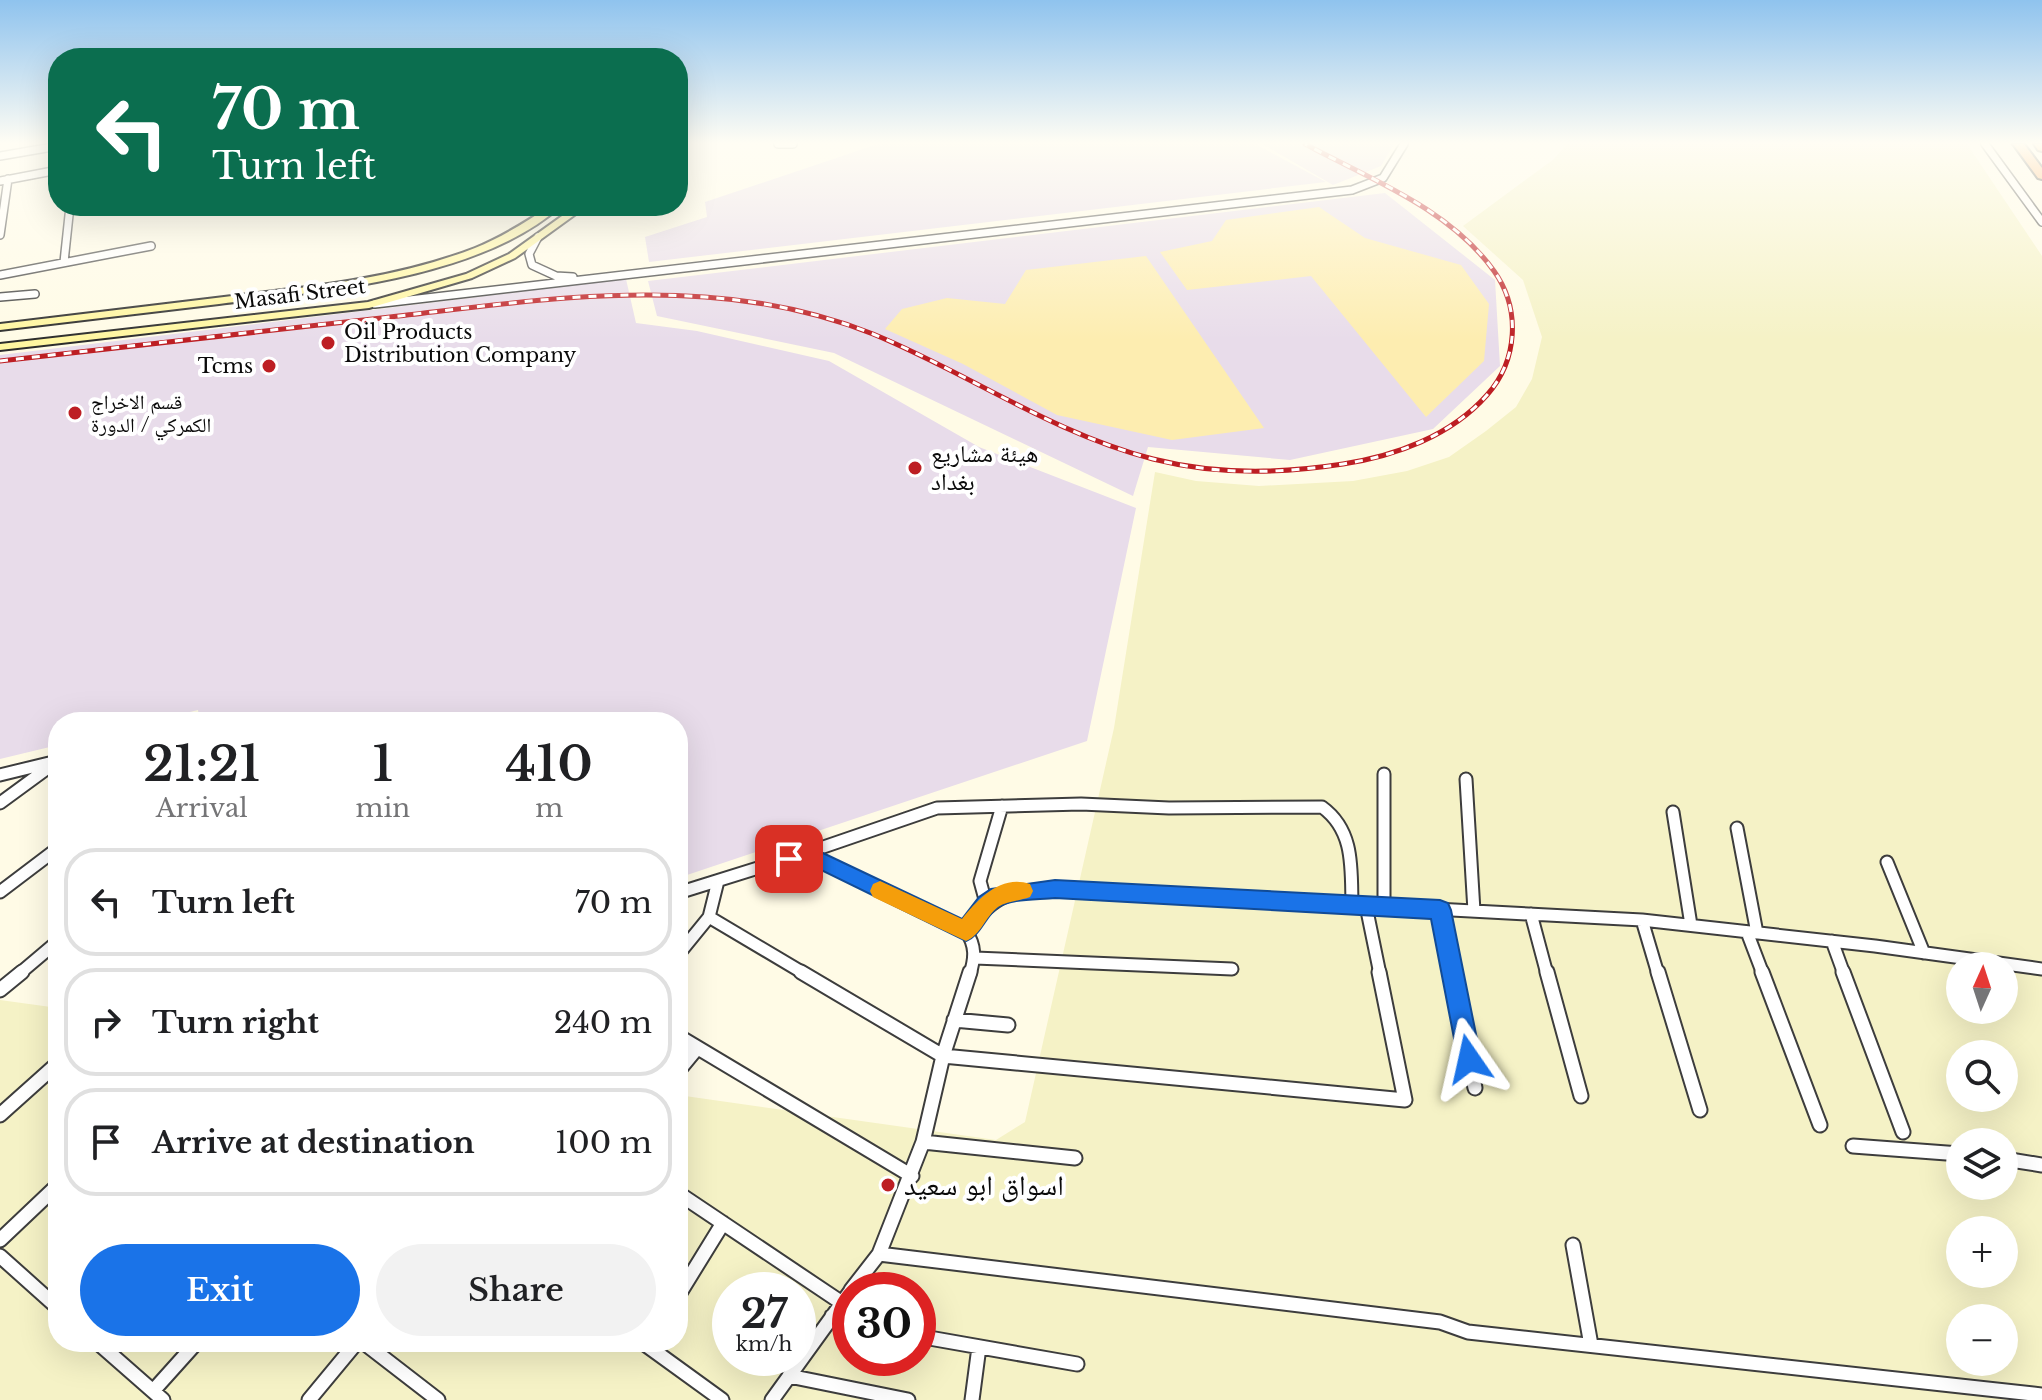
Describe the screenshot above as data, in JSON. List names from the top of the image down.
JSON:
{
  "streets": {
    "main road": ["Masafi Street"]
  },
  "places": [
    "Oil Products Distribution Company",
    "Tcms",
    "قسم الاخراج الكمركي / الدورة",
    "هيئة مشاريع بغداد",
    "اسواق ابو سعيد"
  ],
  "north": "top",
  "page": {
    "turn": ["70 m", "Turn left"],
    "eta": [
      "21:21",
      "Arrival",
      "1",
      "min",
      "410",
      "m"
    ],
    "list": [
      {
        "name": "Turn left",
        "value": "70 m"
      },
      {
        "name": "Turn right",
        "value": "240 m"
      },
      {
        "name": "Arrive at destination",
        "value": "100 m"
      }
    ],
    "map_buttons": ["+", "−"],
    "buttons": ["Exit", "Share"],
    "speed": "27 km/h",
    "limit": "30"
  }
}
